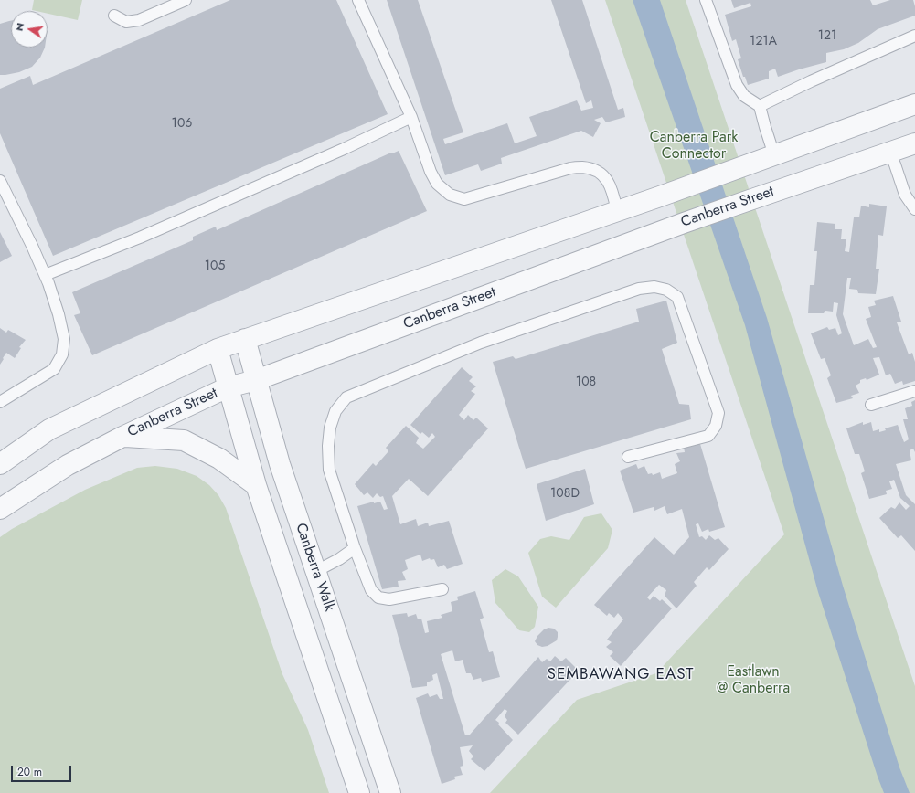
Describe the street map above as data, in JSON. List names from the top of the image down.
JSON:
{
  "streets": {
    "street": ["Canberra Street", "Canberra Walk"]
  },
  "crossings": [
    ["Canberra Street", "Canberra Walk"]
  ],
  "districts": ["SEMBAWANG EAST"],
  "parks": ["Canberra Park Connector", "Eastlawn @ Canberra"],
  "house_numbers": [
    "121",
    "121A",
    "106",
    "105",
    "108",
    "108D"
  ],
  "scale_bar": "20 m",
  "north": "left"
}
